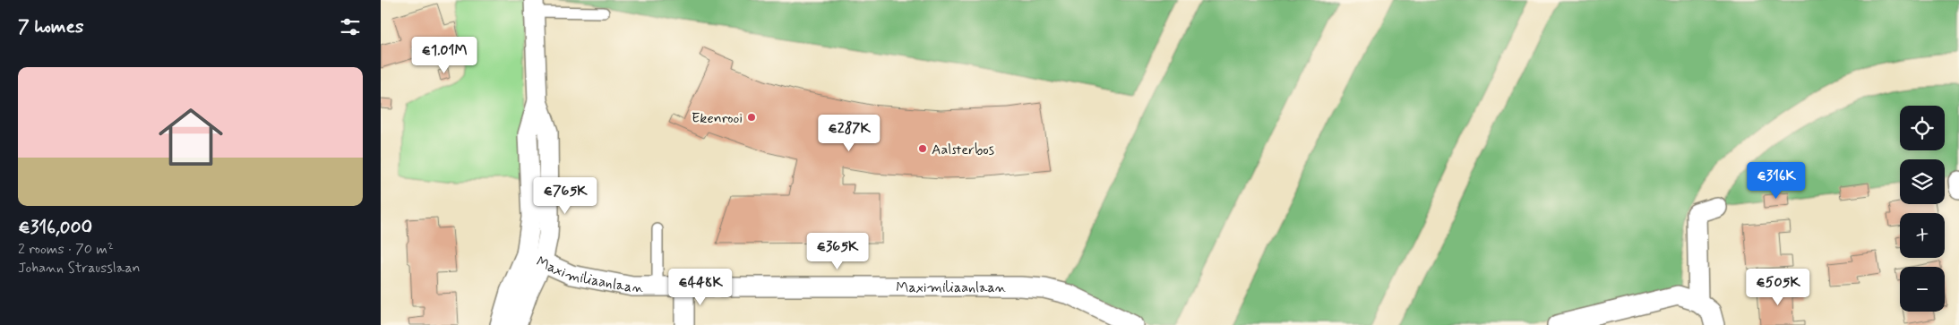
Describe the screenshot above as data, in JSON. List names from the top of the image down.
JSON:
{
  "streets": {
    "street": ["Maximiliaanlaan"]
  },
  "places": ["Ekenrooi", "Aalsterbos"],
  "page": {
    "heading": "7 homes",
    "price": [
      "€1.01M",
      "€287K",
      "€316K",
      "€765K",
      "€365K",
      "€448K",
      "€505K"
    ],
    "list": [
      {
        "name": "€316,000",
        "note": "2 rooms · 70 m² · Johann Strausslaan"
      }
    ],
    "map_buttons": ["+", "−"]
  }
}
